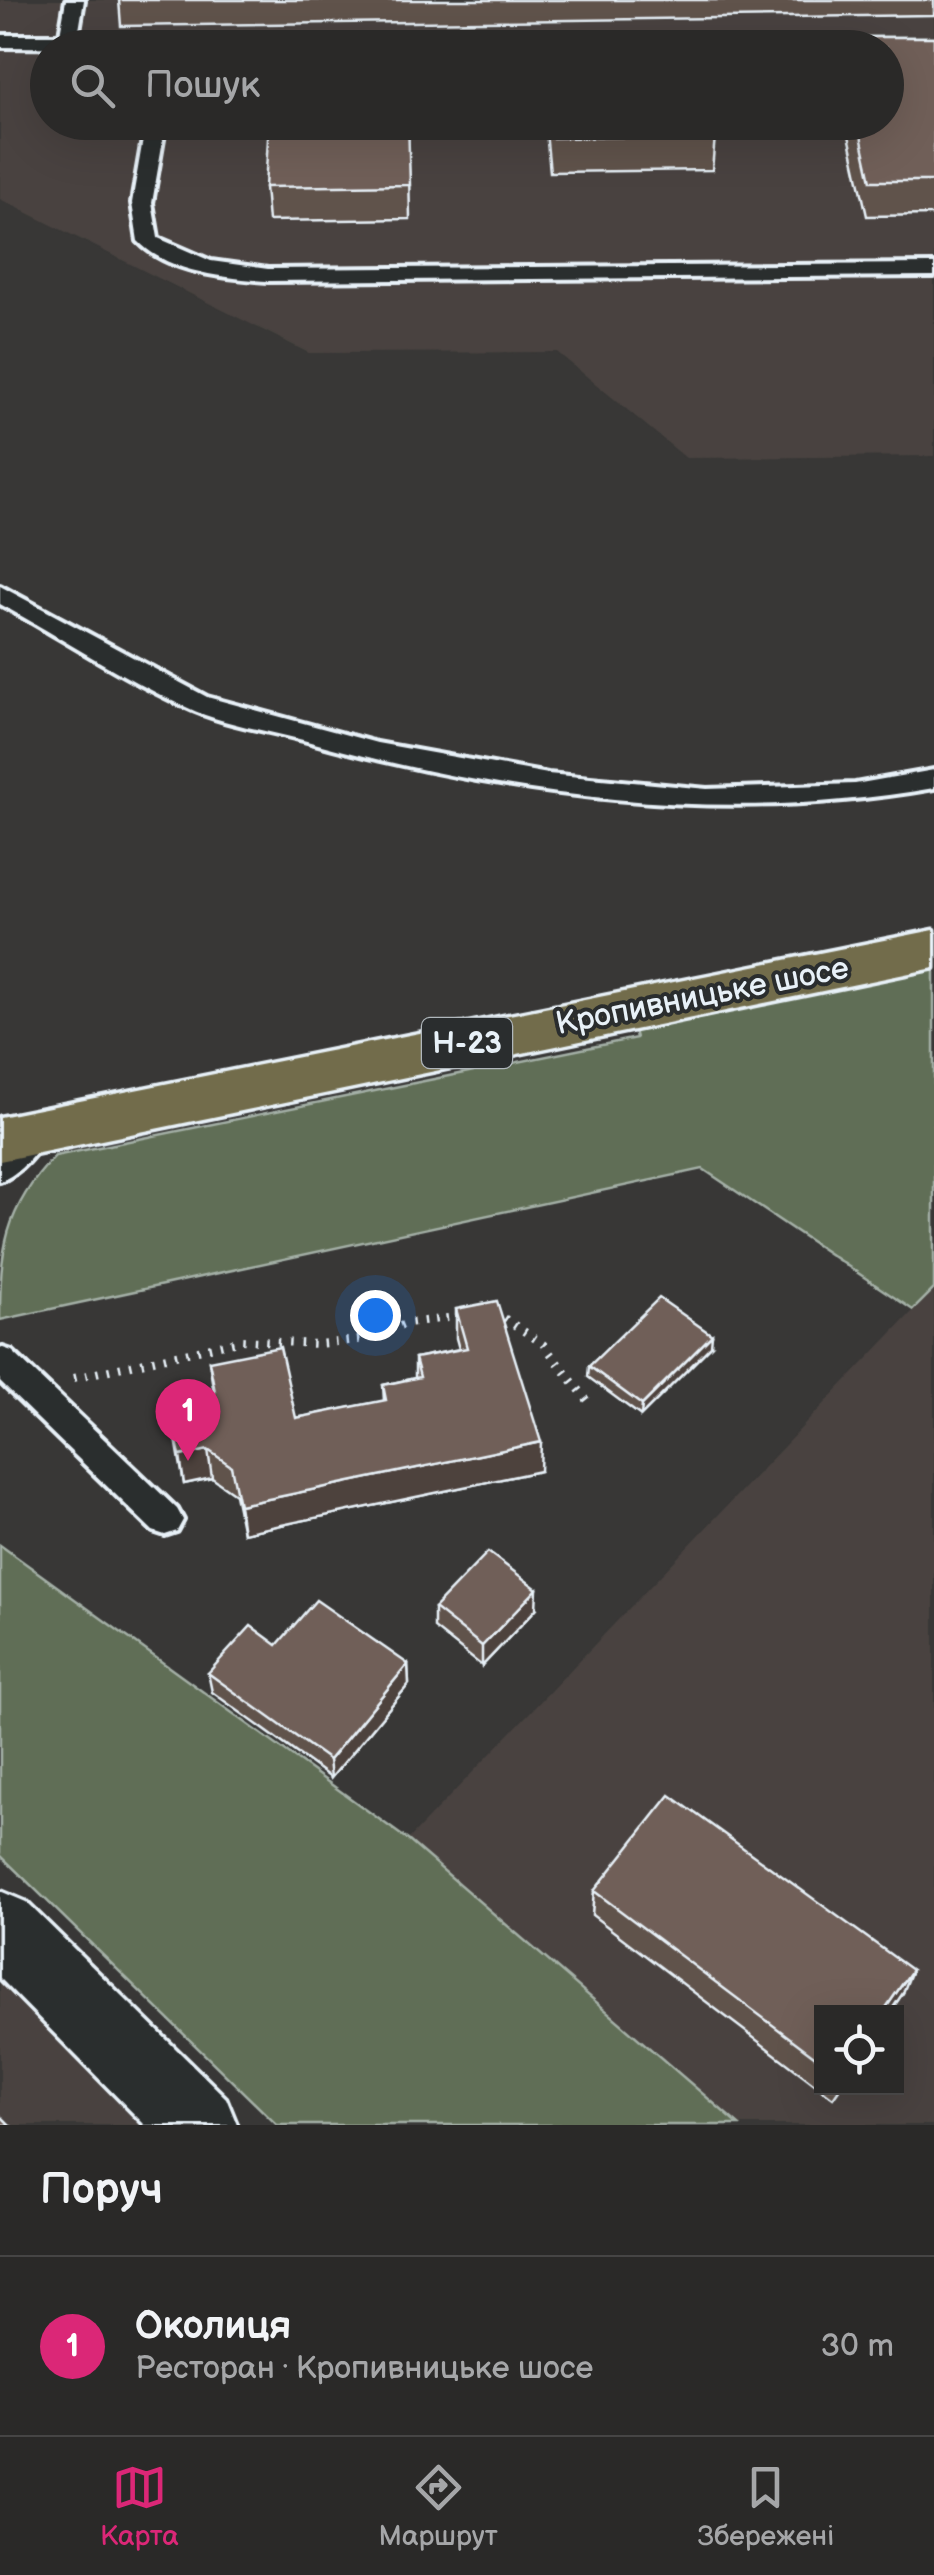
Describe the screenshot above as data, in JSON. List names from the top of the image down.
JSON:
{
  "streets": {
    "main road": ["Кропивницьке шосе", "Н-23"]
  },
  "page": {
    "search": "Пошук",
    "pins": "1",
    "heading": "Поруч",
    "list": [
      {
        "mark": "1",
        "name": "Околиця",
        "note": "Ресторан · Кропивницьке шосе",
        "value": "30 m"
      }
    ],
    "nav": ["Карта", "Маршрут", "Збережені"]
  }
}
